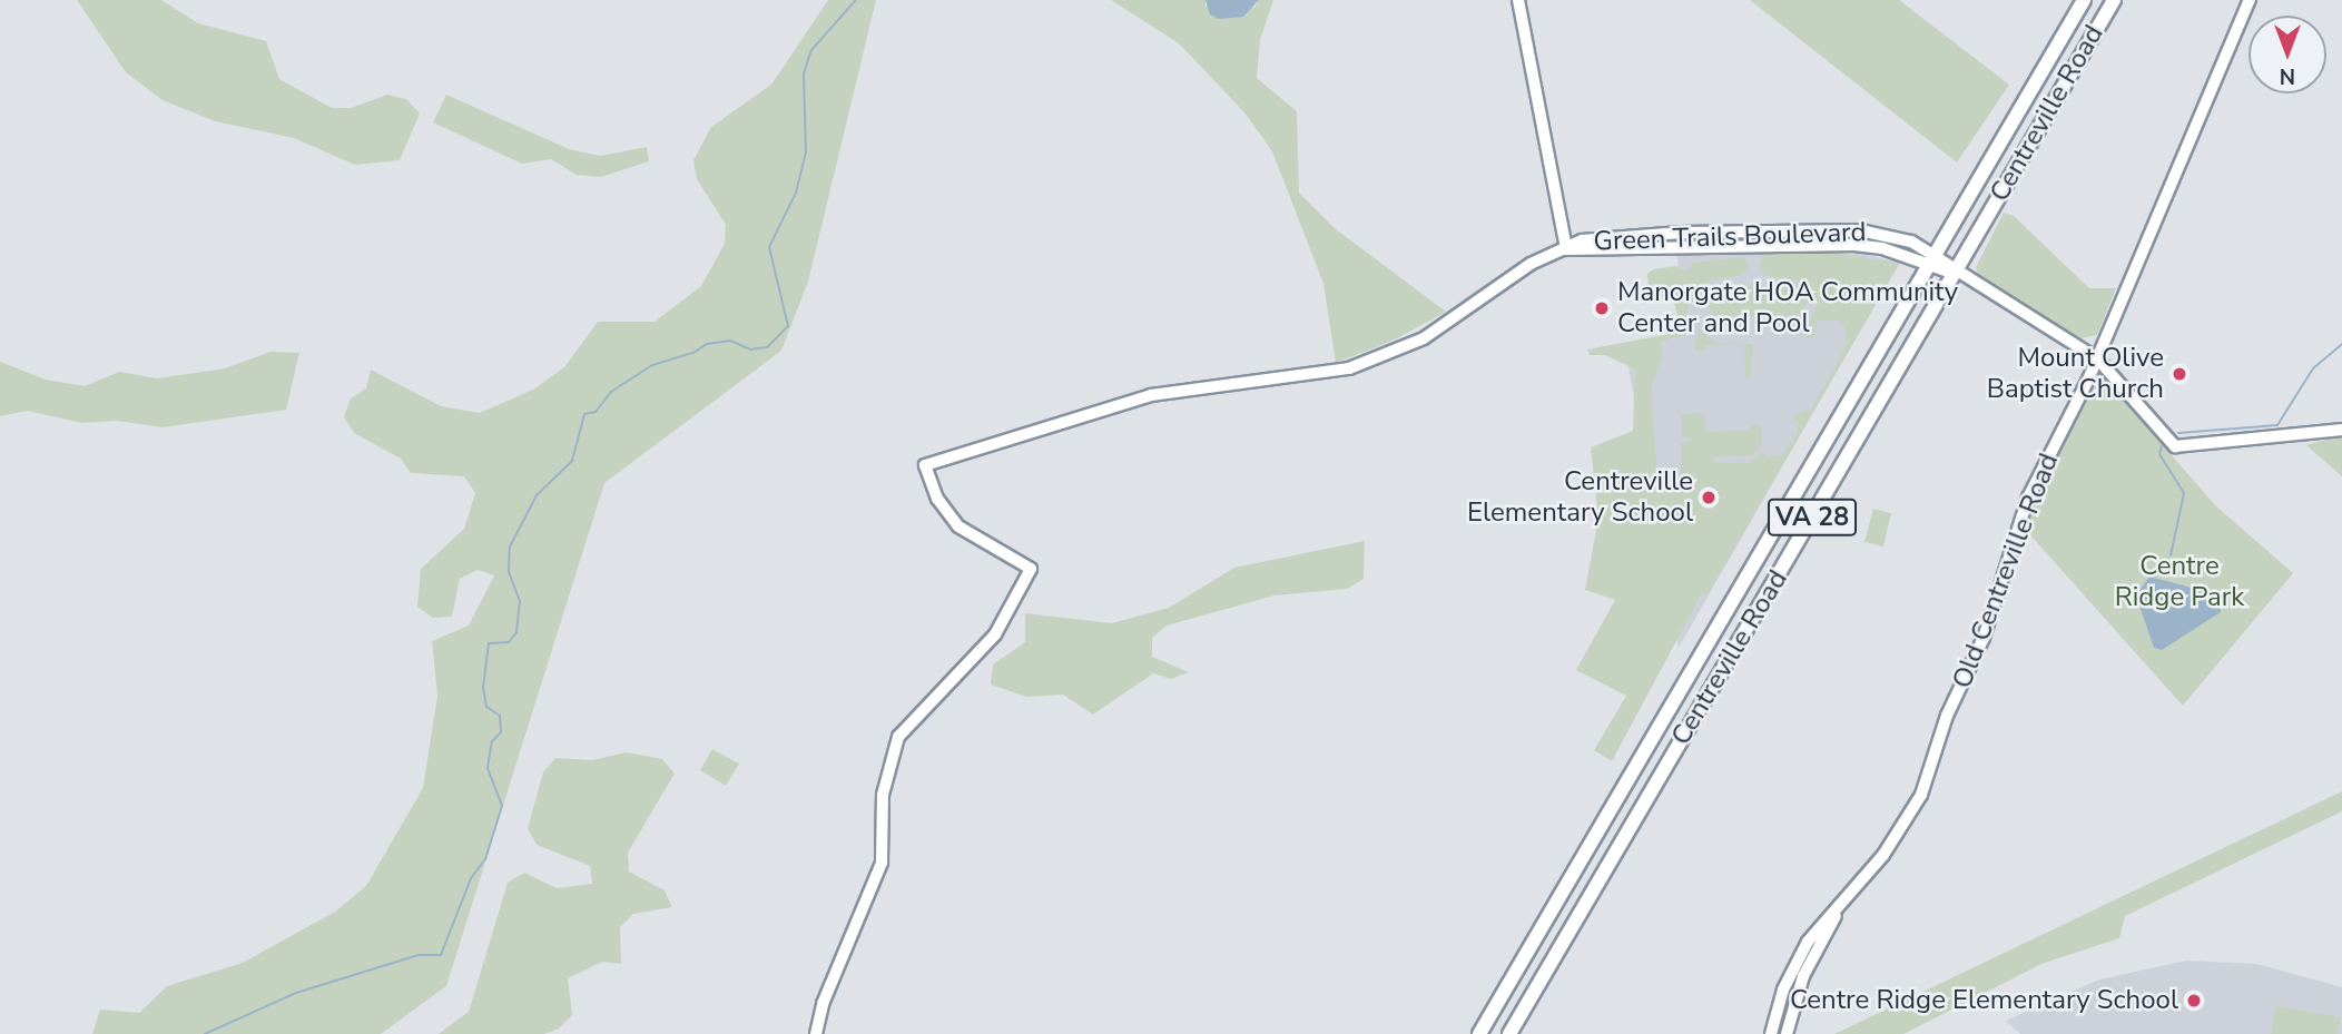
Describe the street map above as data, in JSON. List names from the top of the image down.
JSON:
{
  "streets": {
    "highway": ["Centreville Road", "VA 28"],
    "street": ["Green Trails Boulevard", "Old Centreville Road"]
  },
  "crossings": [
    ["Centreville Road", "Green Trails Boulevard"],
    ["Green Trails Boulevard", "Old Centreville Road"]
  ],
  "parks": ["Centre Ridge Park"],
  "places": [
    "Manorgate HOA Community Center and Pool",
    "Mount Olive Baptist Church",
    "Centreville Elementary School",
    "Centre Ridge Elementary School"
  ],
  "north": "bottom"
}
